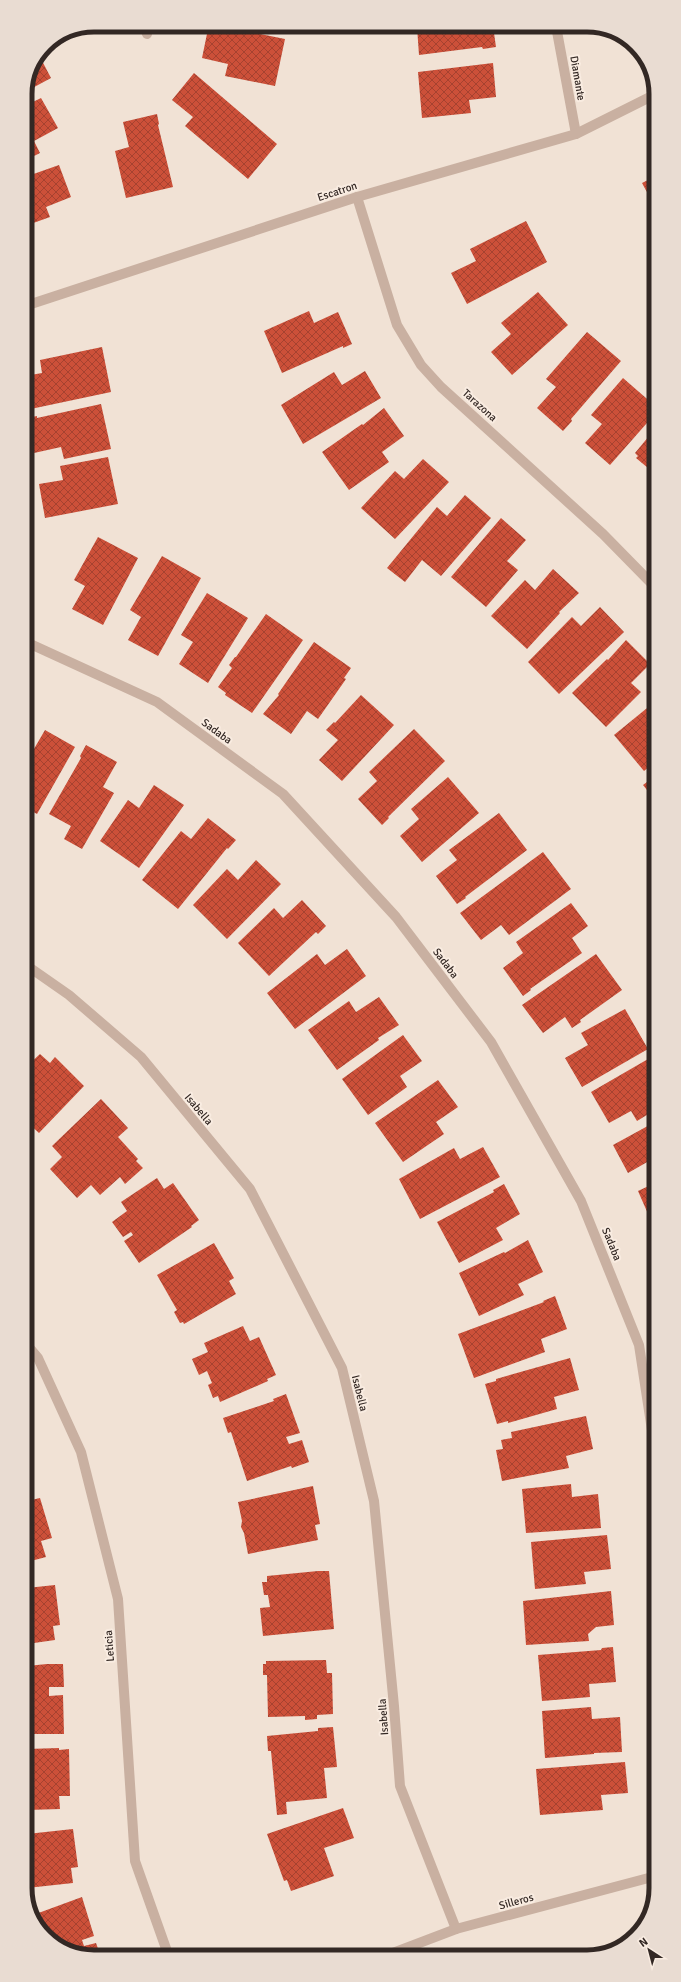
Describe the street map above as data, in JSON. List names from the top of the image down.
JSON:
{
  "streets": {
    "street": [
      "Diamante",
      "Escatron",
      "Tarazona",
      "Sadaba",
      "Isabella",
      "Leticia",
      "Silleros"
    ]
  },
  "crossings": [
    ["Diamante", "Escatron"],
    ["Escatron", "Tarazona"],
    ["Isabella", "Silleros"]
  ],
  "north": "top left"
}
